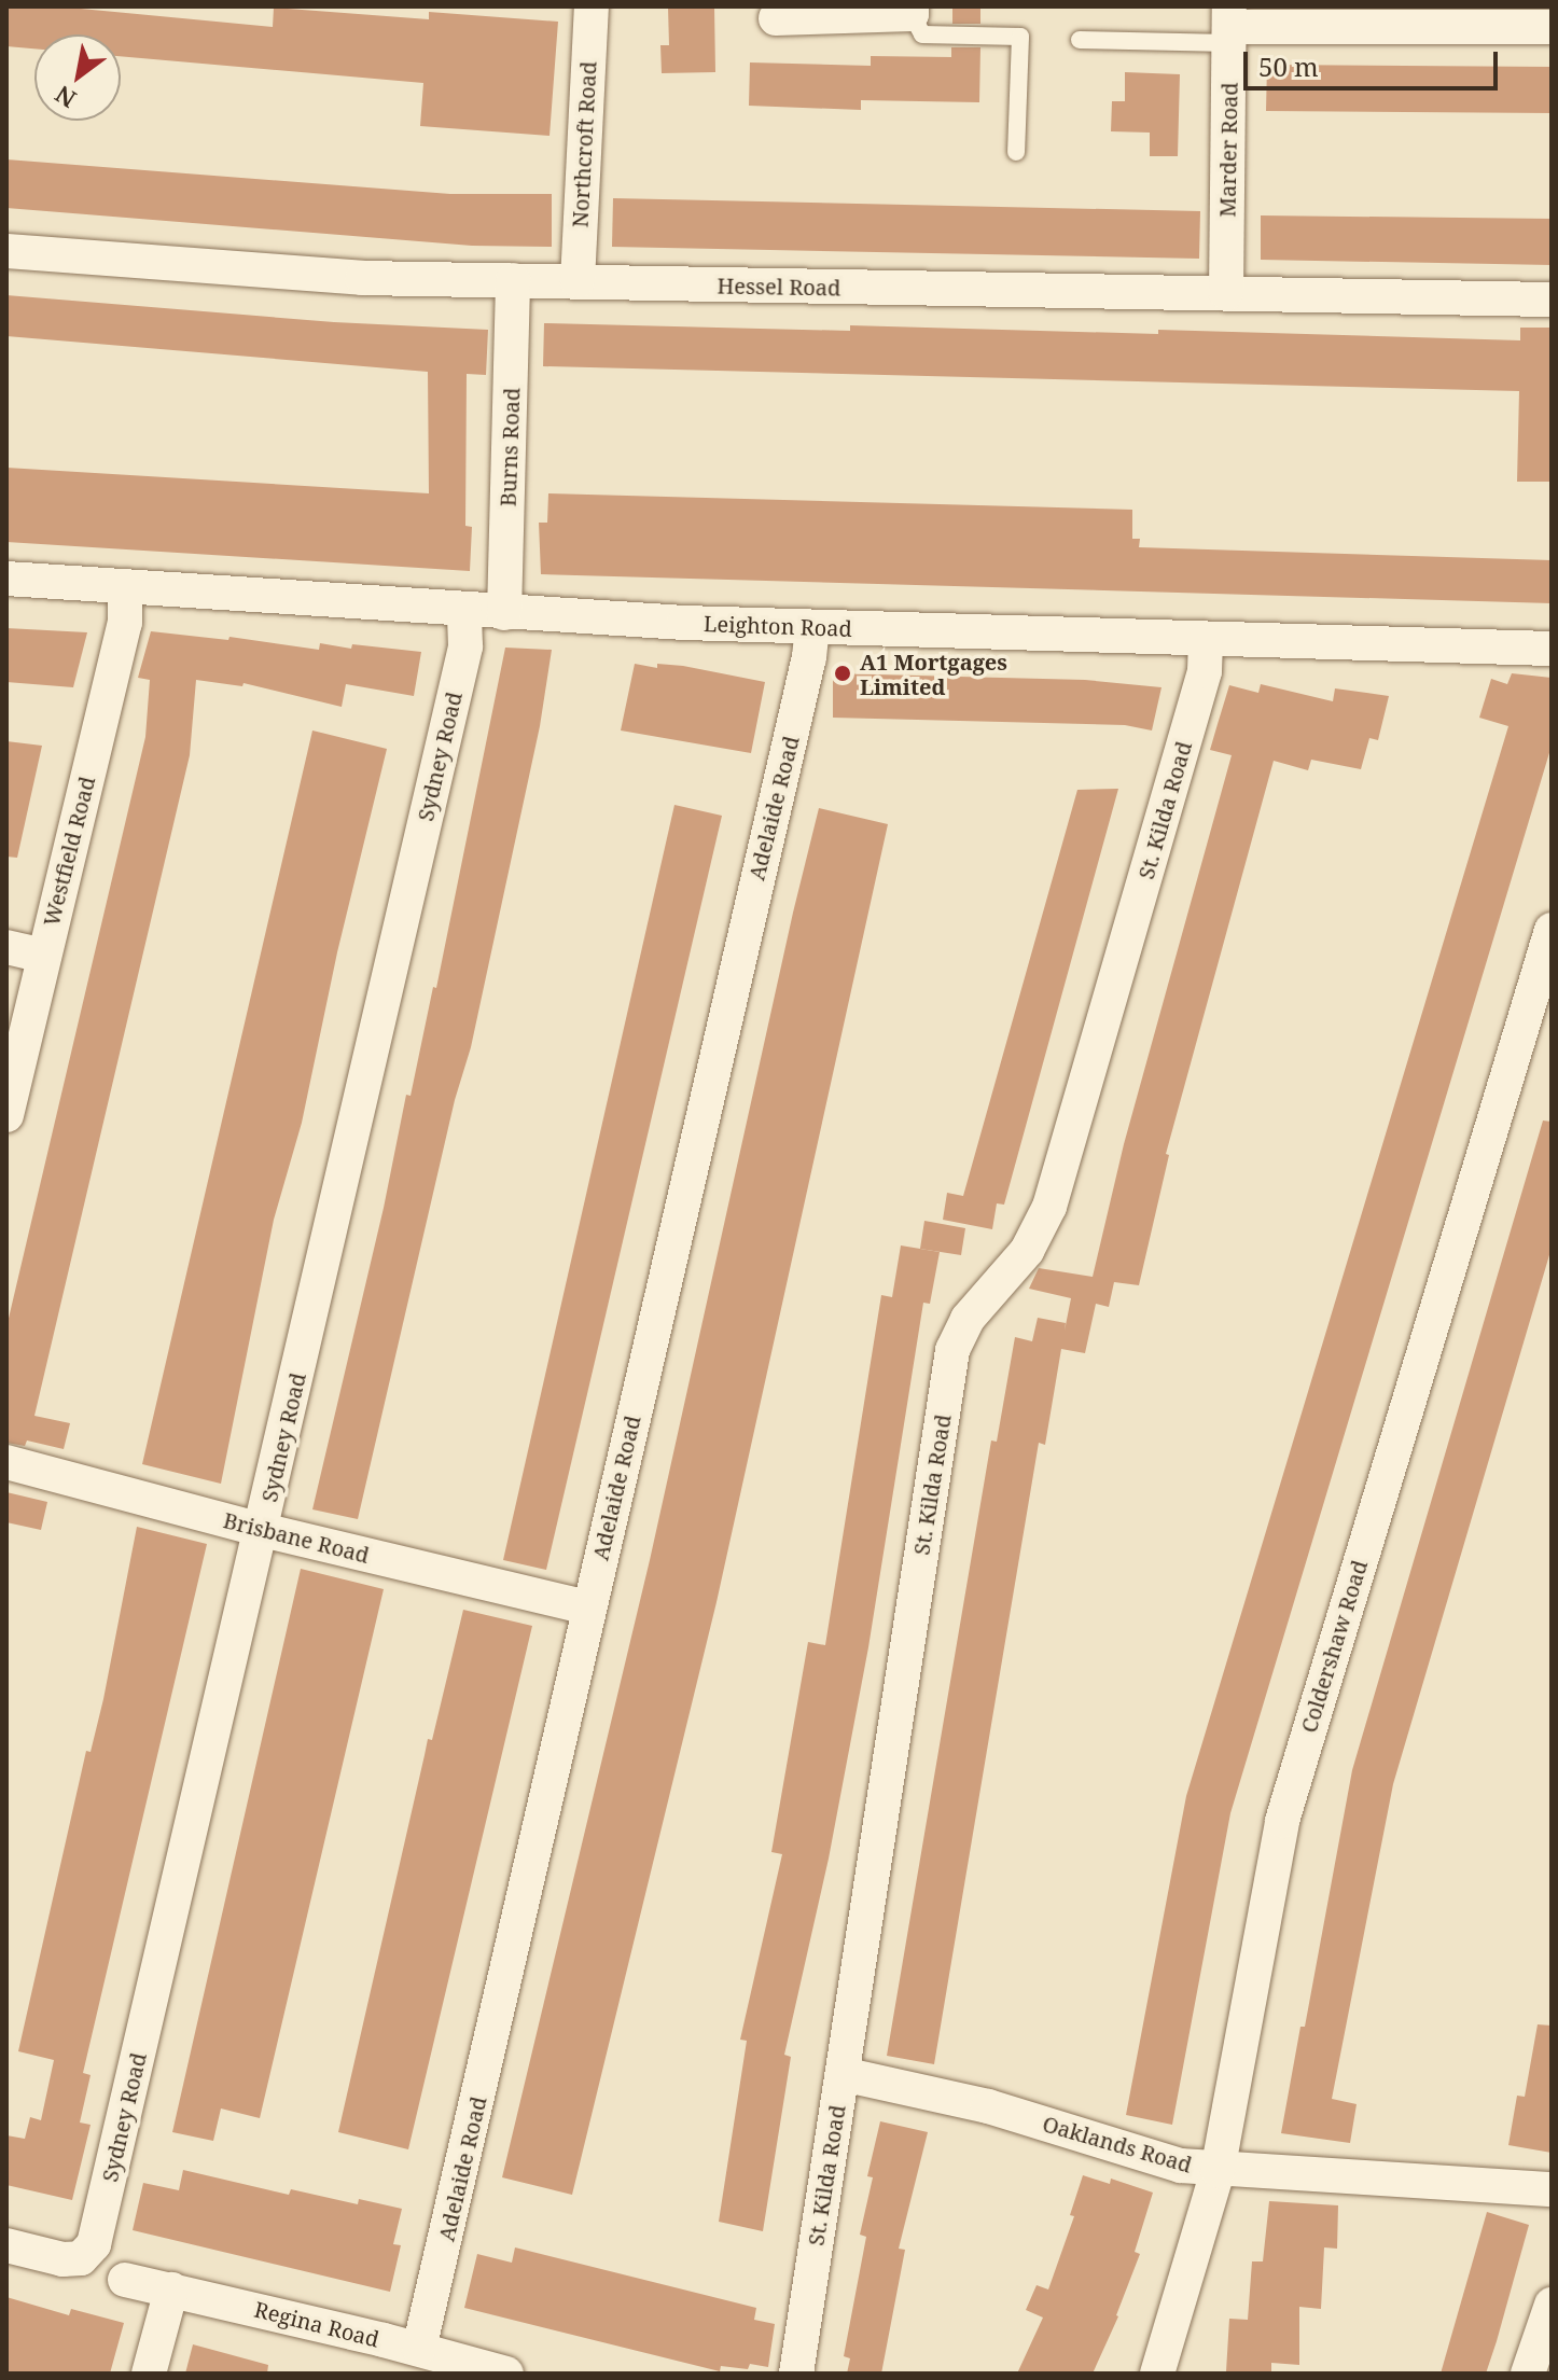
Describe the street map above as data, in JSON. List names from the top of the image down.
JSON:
{
  "streets": {
    "street": [
      "Northcroft Road",
      "Marder Road",
      "Hessel Road",
      "Burns Road",
      "Leighton Road",
      "Sydney Road",
      "Adelaide Road",
      "St. Kilda Road",
      "Westfield Road",
      "Brisbane Road",
      "Coldershaw Road",
      "Oaklands Road",
      "Regina Road"
    ]
  },
  "crossings": [
    ["Northcroft Road", "Hessel Road"],
    ["Marder Road", "Hessel Road"],
    ["Hessel Road", "Burns Road"],
    ["Burns Road", "Leighton Road"],
    ["Leighton Road", "Sydney Road"],
    ["Leighton Road", "Adelaide Road"],
    ["Leighton Road", "St. Kilda Road"],
    ["Leighton Road", "Westfield Road"],
    ["Sydney Road", "Brisbane Road"],
    ["Adelaide Road", "Brisbane Road"],
    ["Adelaide Road", "Regina Road"],
    ["St. Kilda Road", "Oaklands Road"],
    ["Coldershaw Road", "Oaklands Road"]
  ],
  "places": ["A1 Mortgages Limited"],
  "scale_bar": "50 m",
  "north": "bottom left"
}
